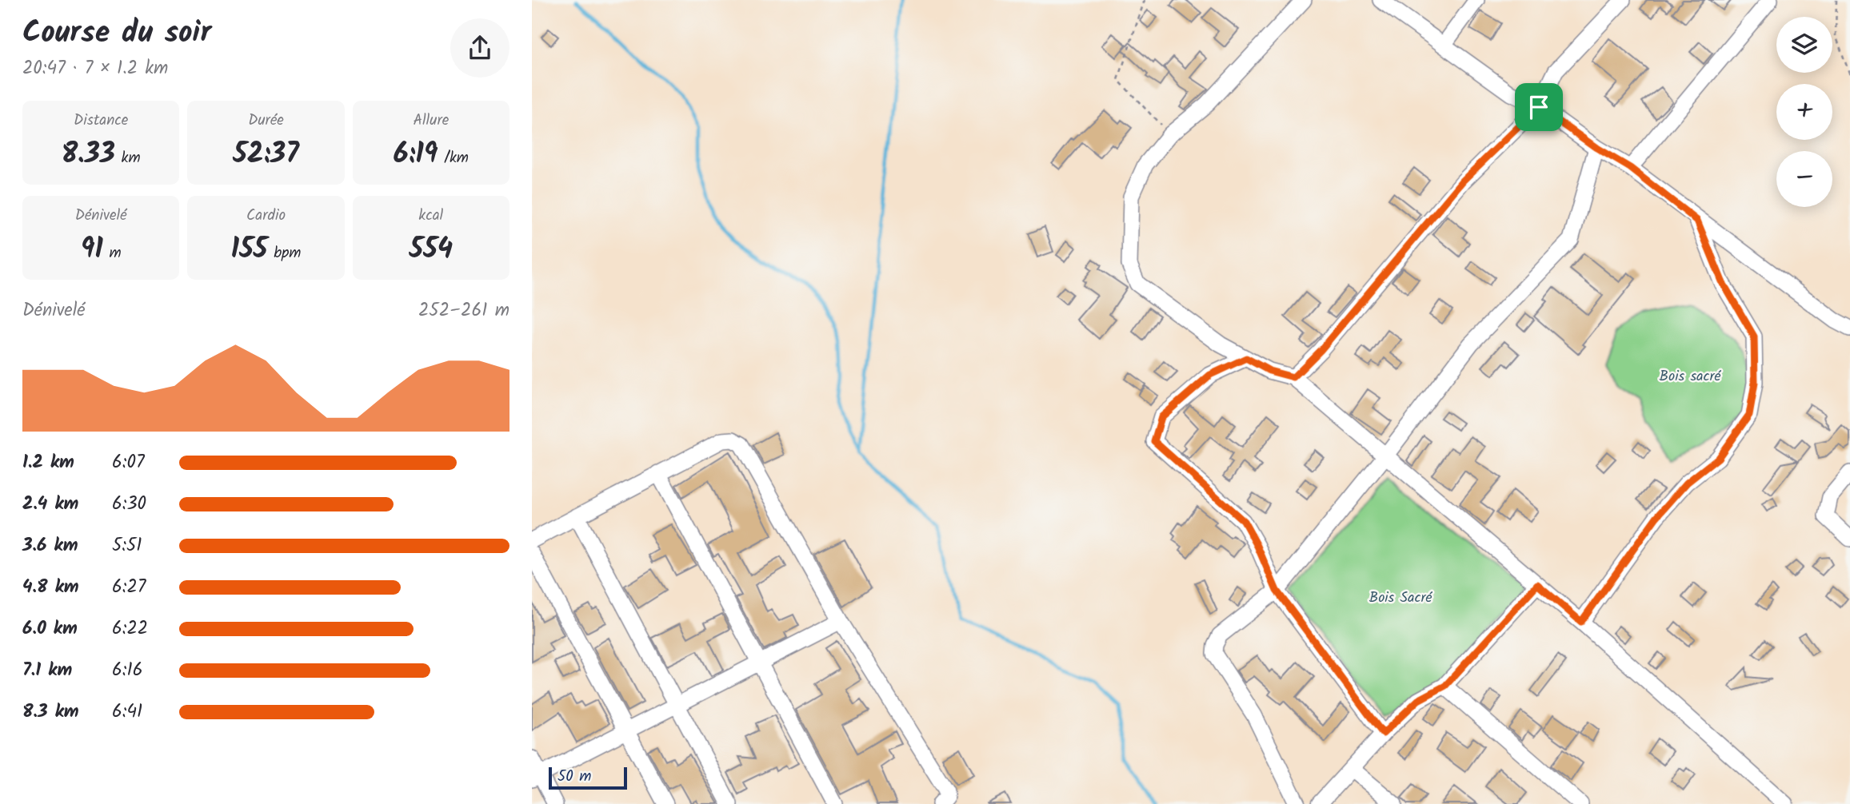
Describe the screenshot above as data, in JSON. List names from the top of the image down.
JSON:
{
  "parks": ["Bois sacré", "Bois Sacré"],
  "scale_bar": "50 m",
  "page": {
    "heading": ["Course du soir", "20:47 · 7 × 1.2 km"],
    "map_buttons": ["+", "−"],
    "stats": [
      ["Distance", "8.33 km"],
      ["Durée", "52:37"],
      ["Allure", "6:19 /km"],
      ["Dénivelé", "91 m"],
      ["Cardio", "155 bpm"],
      ["kcal", "554"]
    ],
    "chart": ["Dénivelé", "252–261 m"],
    "list": [
      {
        "name": "1.2 km",
        "note": "6:07"
      },
      {
        "name": "2.4 km",
        "note": "6:30"
      },
      {
        "name": "3.6 km",
        "note": "5:51"
      },
      {
        "name": "4.8 km",
        "note": "6:27"
      },
      {
        "name": "6.0 km",
        "note": "6:22"
      },
      {
        "name": "7.1 km",
        "note": "6:16"
      },
      {
        "name": "8.3 km",
        "note": "6:41"
      }
    ],
    "scale": "50 m"
  }
}
